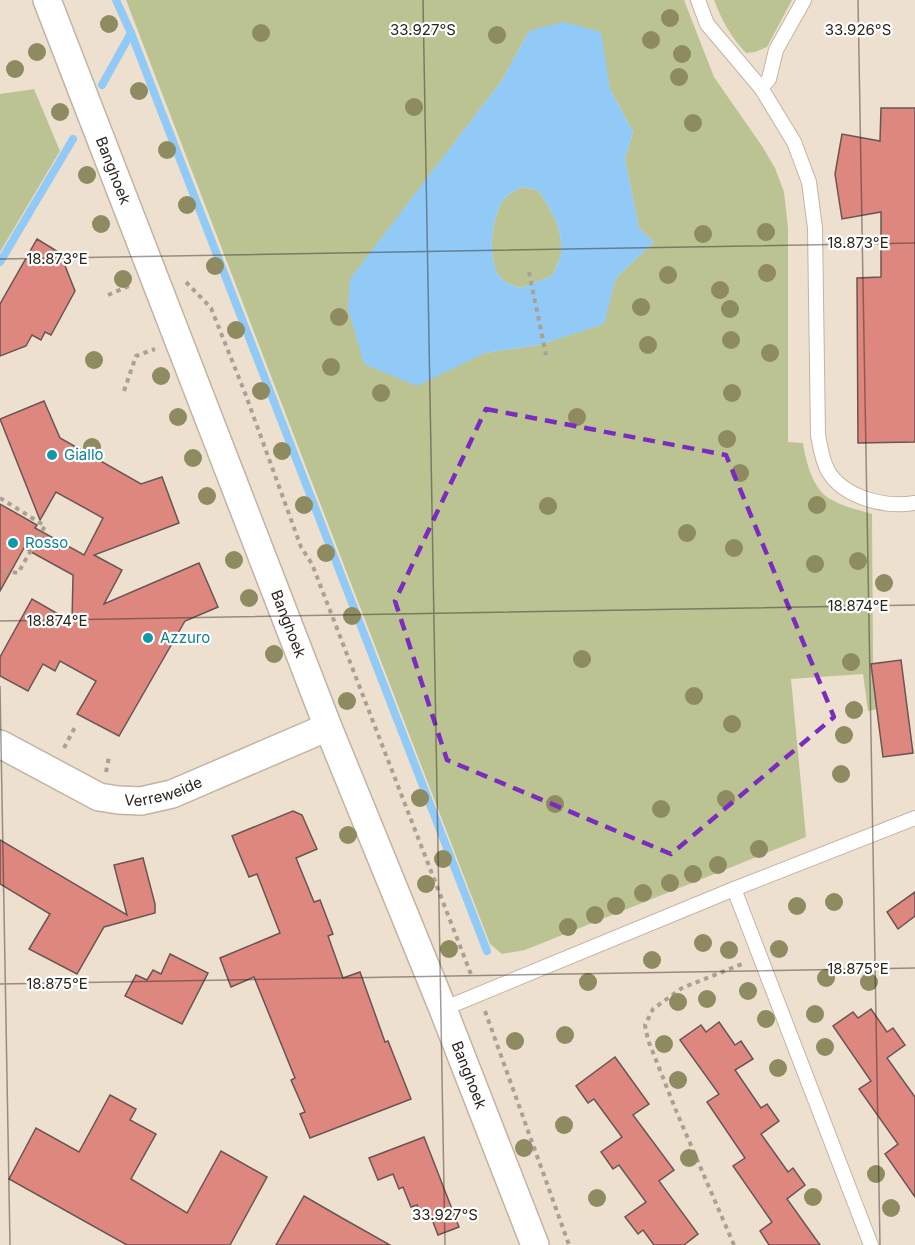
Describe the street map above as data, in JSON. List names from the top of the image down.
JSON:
{
  "streets": {
    "street": ["Banghoek", "Verreweide"]
  },
  "crossings": [
    ["Banghoek", "Verreweide"]
  ],
  "places": ["Giallo", "Rosso", "Azzuro"],
  "coordinates": [
    "33.927°S",
    "33.926°S",
    "18.873°E",
    "18.874°E",
    "18.875°E"
  ]
}
